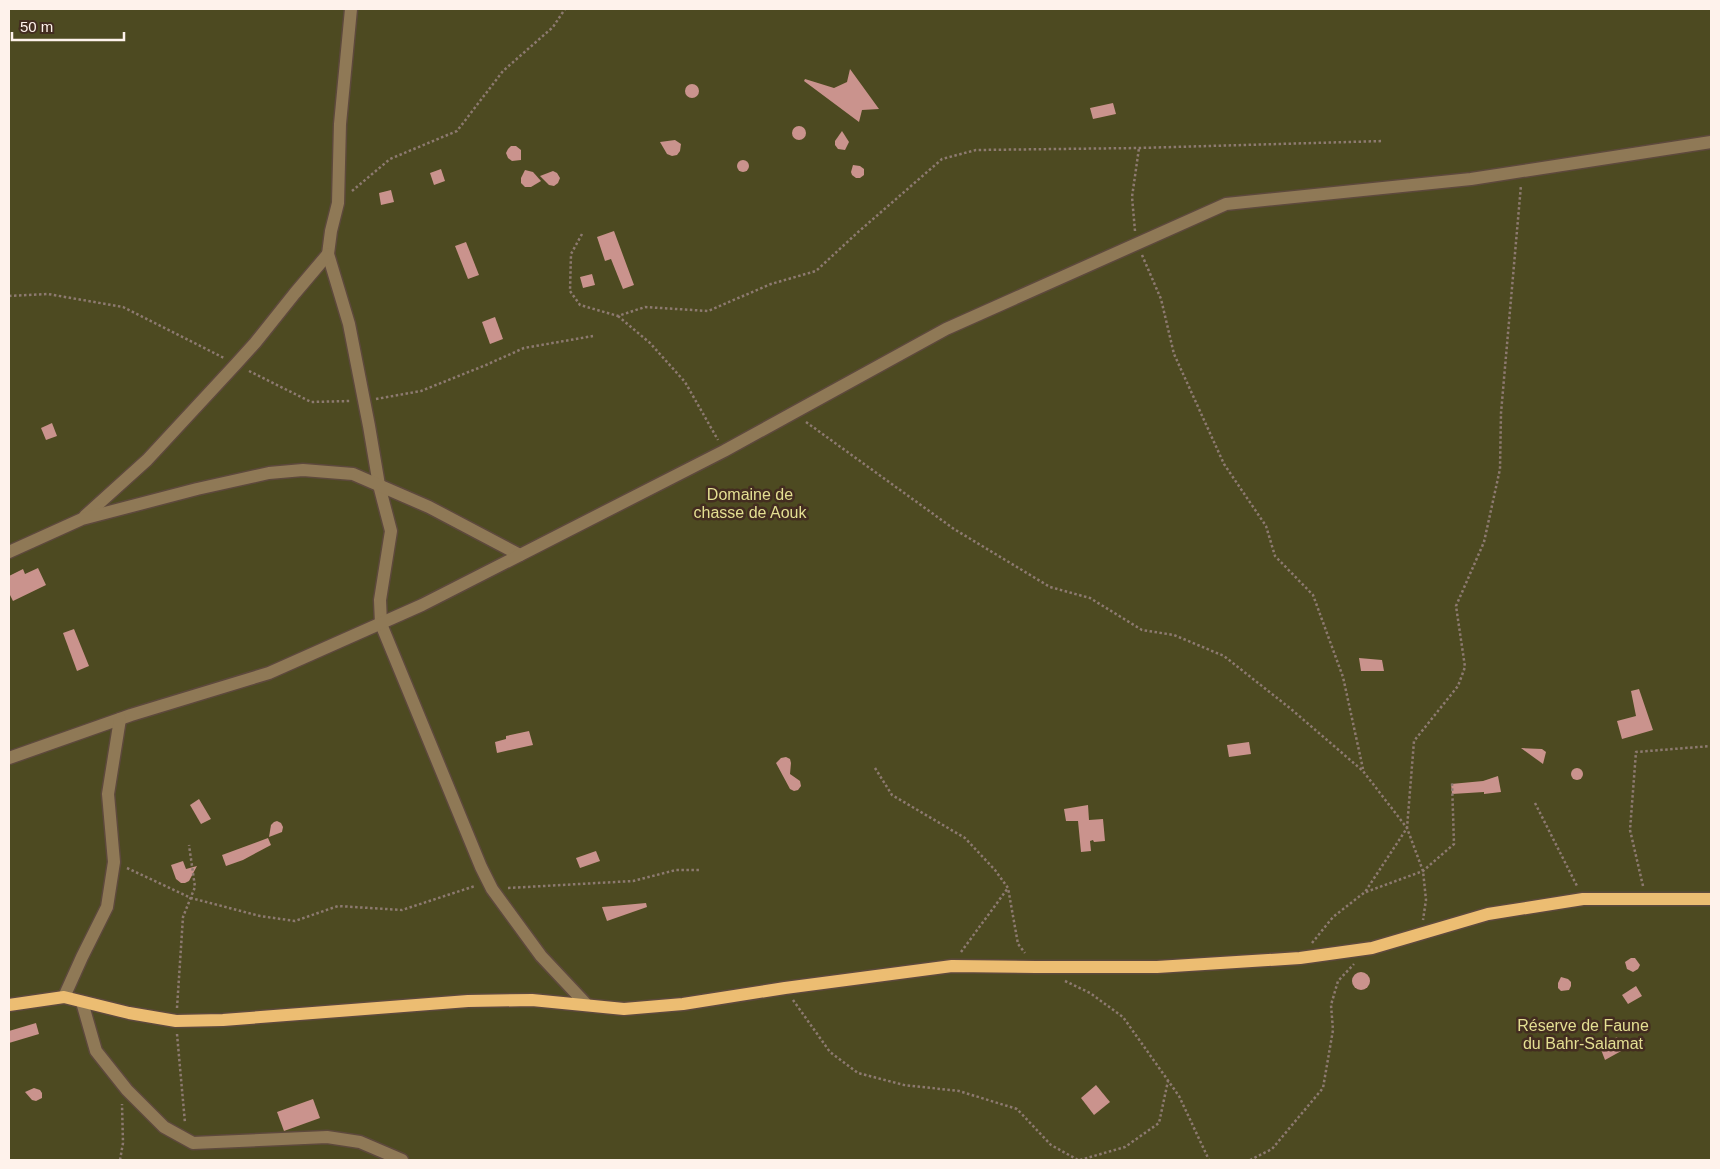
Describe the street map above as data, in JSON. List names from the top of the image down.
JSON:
{
  "parks": ["Domaine de chasse de Aouk", "Réserve de Faune du Bahr-Salamat"],
  "scale_bar": "50 m"
}
